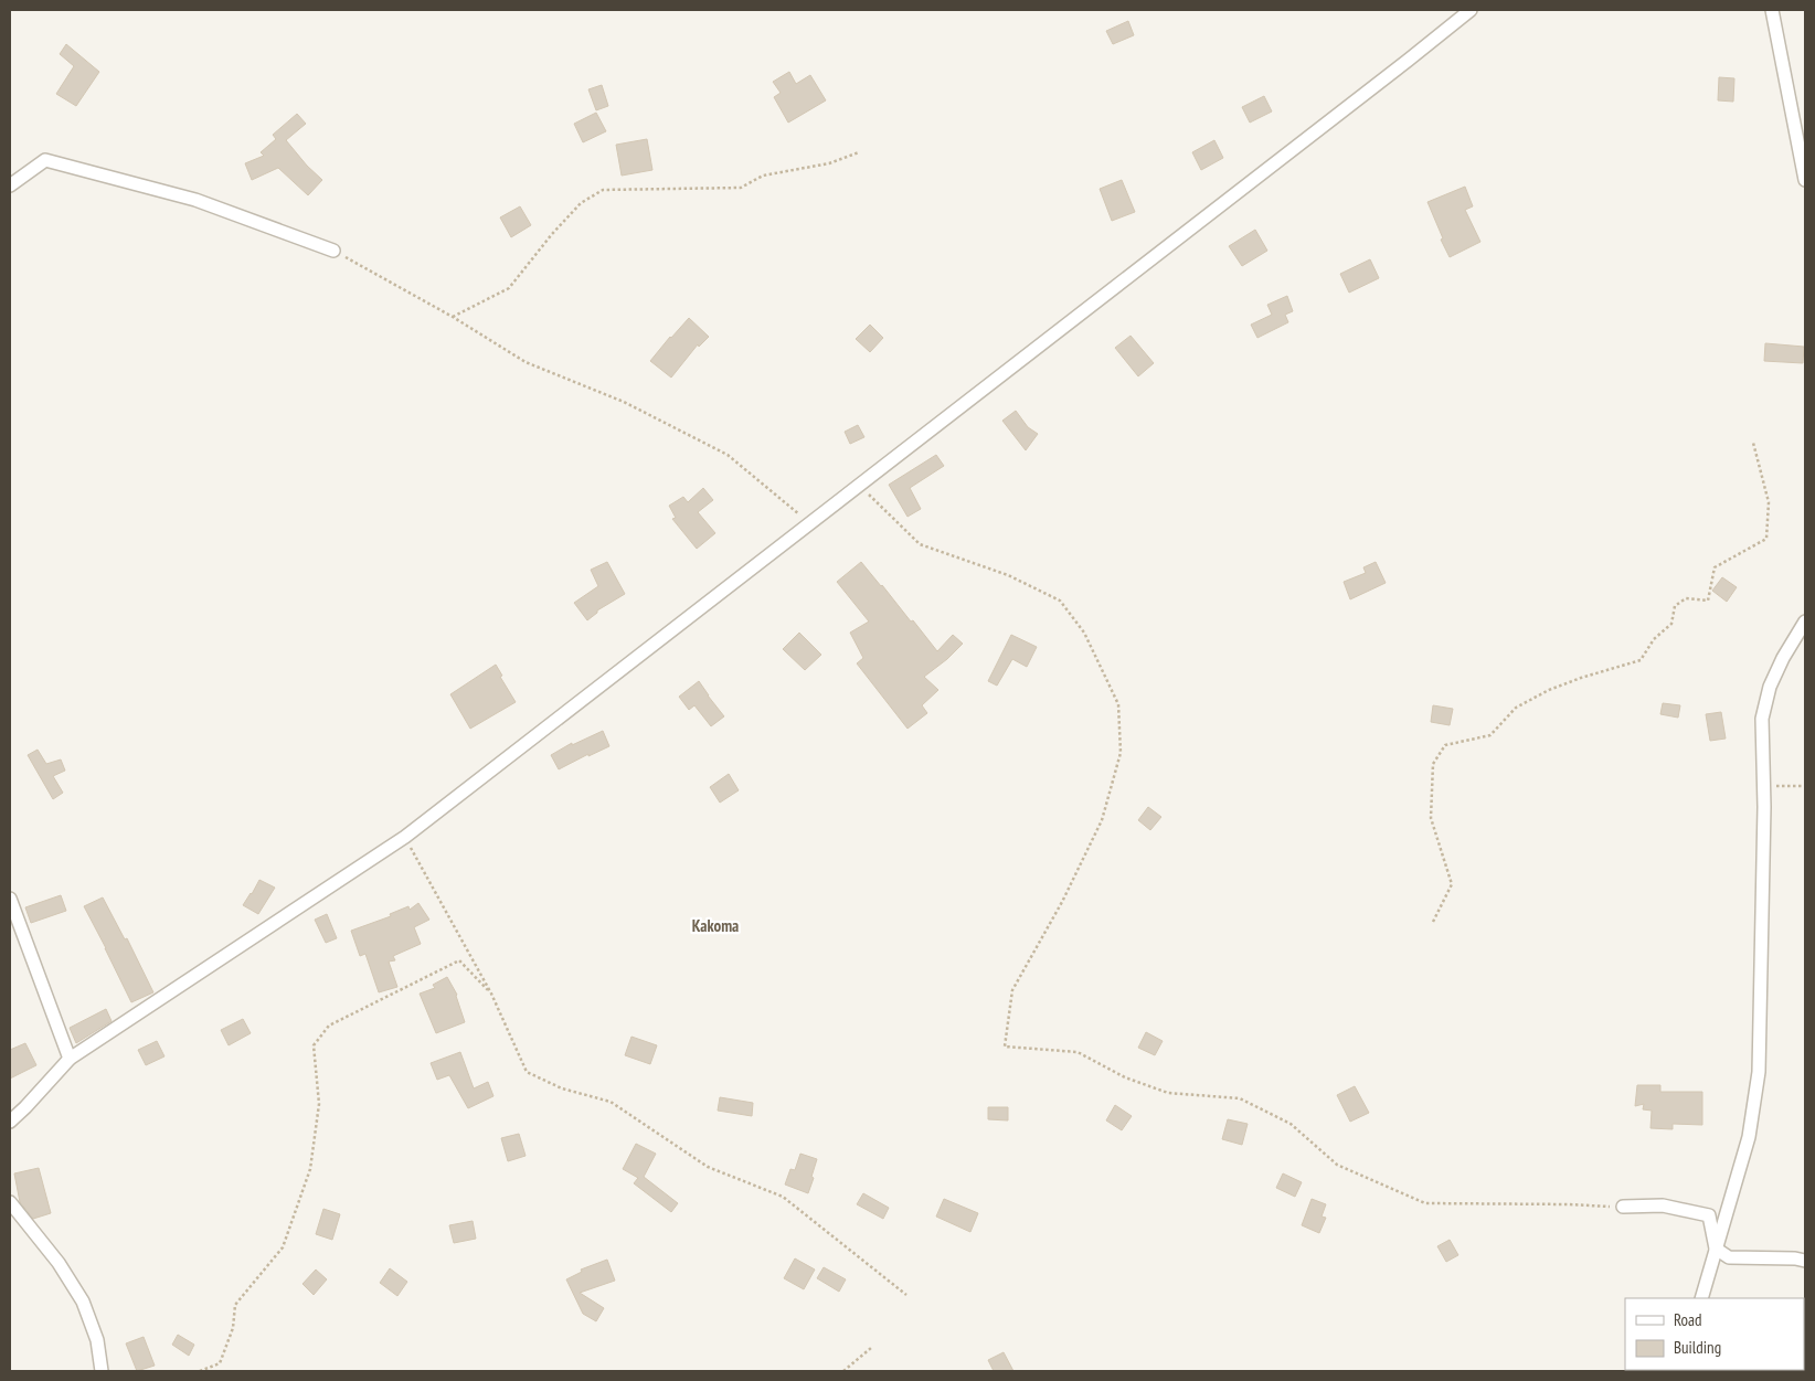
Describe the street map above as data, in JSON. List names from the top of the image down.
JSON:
{
  "districts": ["Kakoma"],
  "legend": ["Road", "Building"]
}
